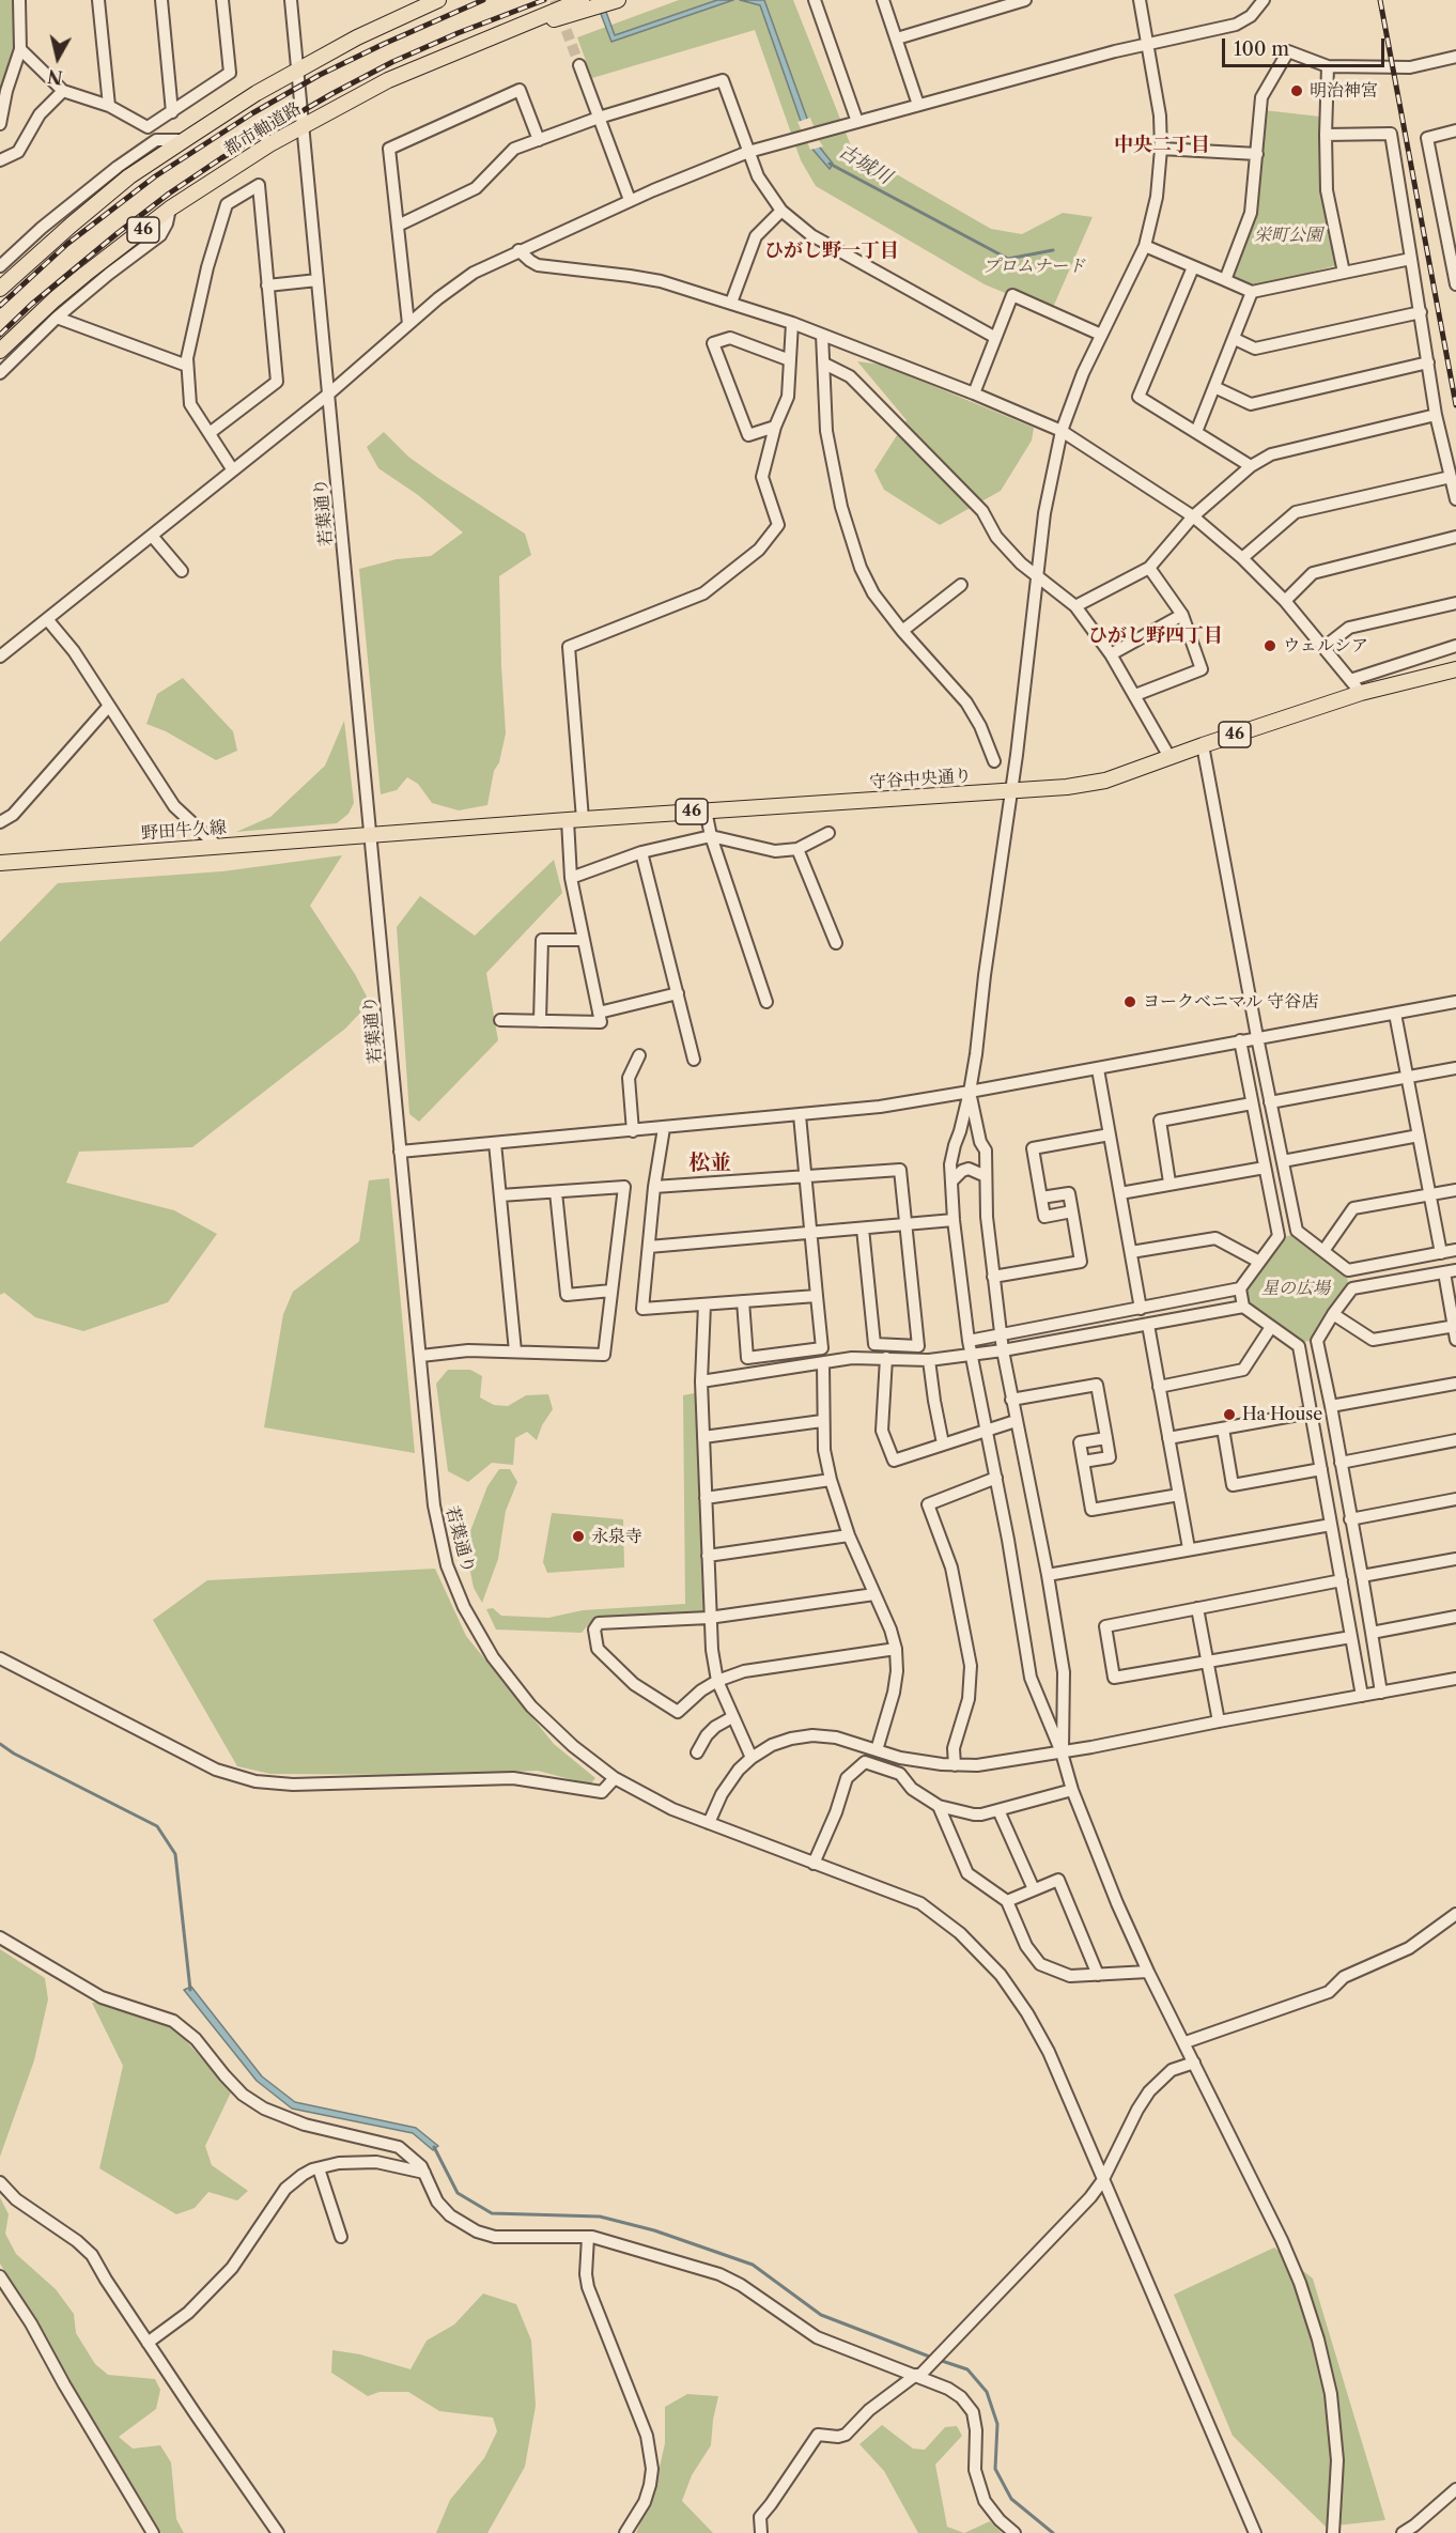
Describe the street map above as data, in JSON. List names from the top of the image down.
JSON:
{
  "streets": {
    "main road": [
      "都市軸道路",
      "46",
      "守谷中央通り",
      "野田牛久線"
    ],
    "street": ["若葉通り"]
  },
  "crossings": [
    ["都市軸道路", "46"],
    ["都市軸道路", "若葉通り"],
    ["若葉通り", "守谷中央通り"],
    ["若葉通り", "野田牛久線"],
    ["守谷中央通り", "野田牛久線"]
  ],
  "districts": [
    "中央二丁目",
    "ひがし野一丁目",
    "ひがし野四丁目",
    "松並"
  ],
  "water": ["古城川"],
  "parks": ["栄町公園", "プロムナード", "星の広場"],
  "places": [
    "明治神宮",
    "ウェルシア",
    "ヨークベニマル 守谷店",
    "Ha House",
    "永泉寺"
  ],
  "scale_bar": "100 m",
  "north": "bottom"
}
